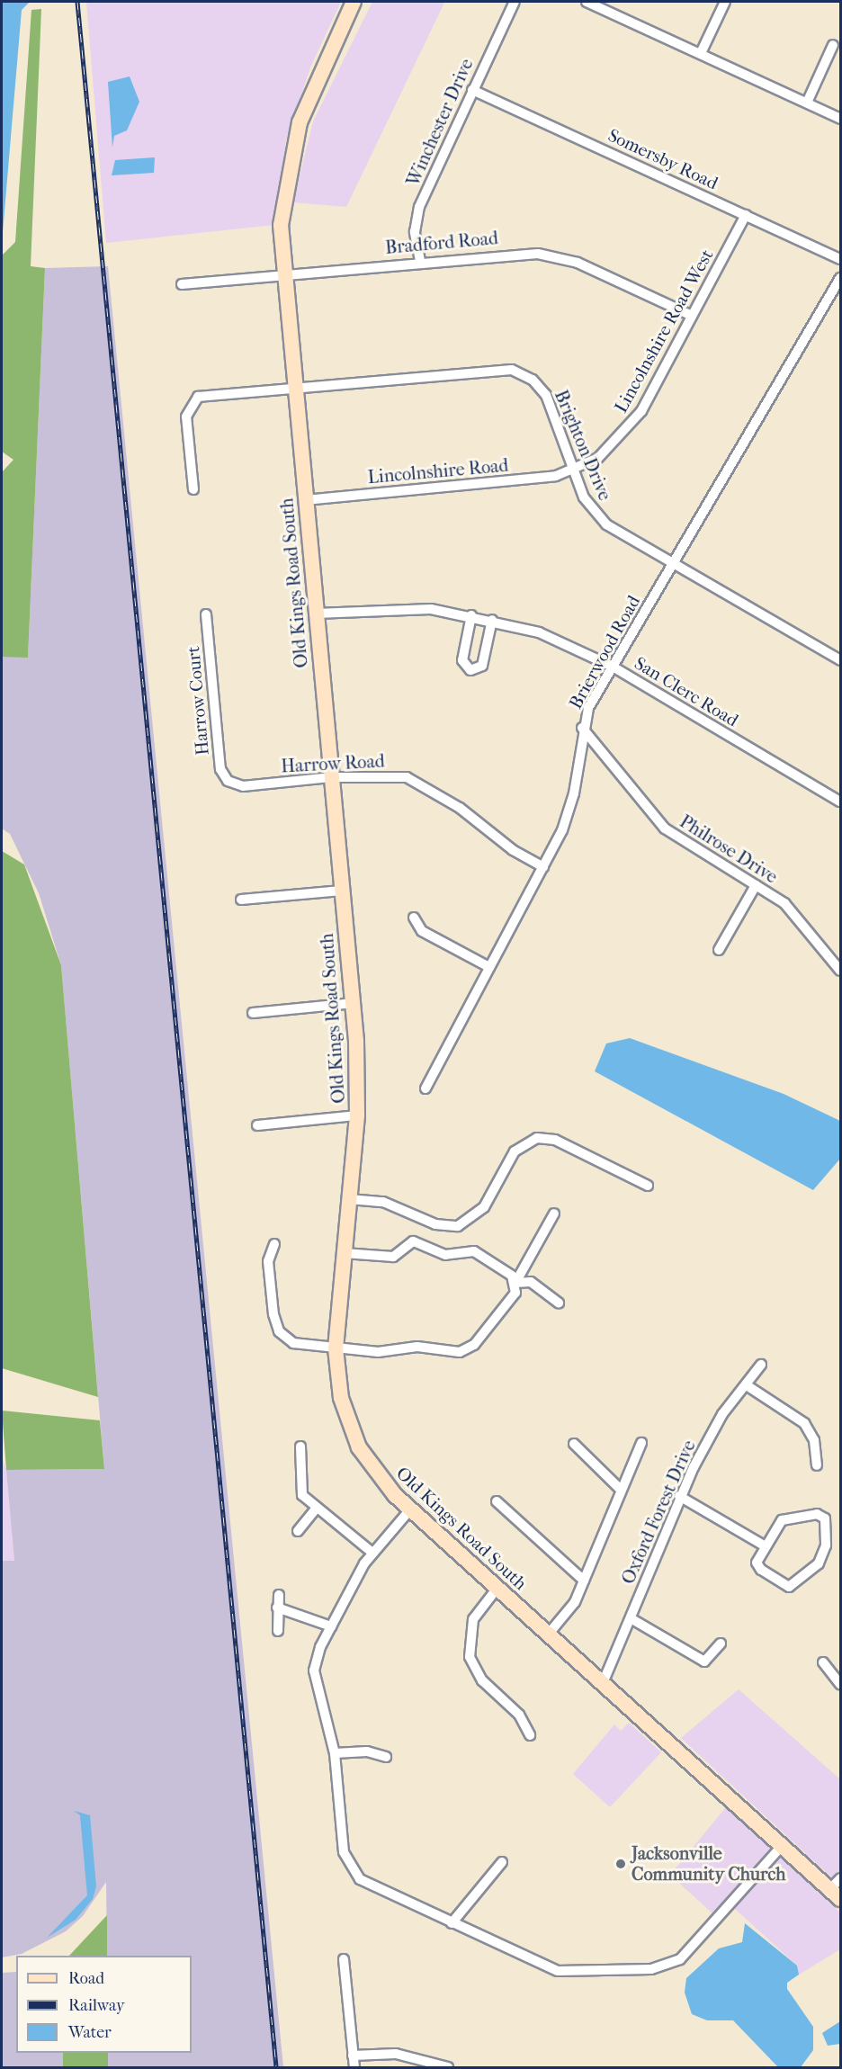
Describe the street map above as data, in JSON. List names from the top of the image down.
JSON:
{
  "streets": {
    "street": [
      "Winchester Drive",
      "Somersby Road",
      "Bradford Road",
      "Lincolnshire Road West",
      "Brighton Drive",
      "Lincolnshire Road",
      "Old Kings Road South",
      "Brierwood Road",
      "San Clerc Road",
      "Harrow Court",
      "Harrow Road",
      "Philrose Drive",
      "Oxford Forest Drive"
    ]
  },
  "crossings": [
    ["Winchester Drive", "Somersby Road"],
    ["Winchester Drive", "Bradford Road"],
    ["Somersby Road", "Lincolnshire Road West"],
    ["Bradford Road", "Lincolnshire Road West"],
    ["Bradford Road", "Old Kings Road South"],
    ["Lincolnshire Road West", "Brighton Drive"],
    ["Lincolnshire Road West", "Lincolnshire Road"],
    ["Brighton Drive", "Lincolnshire Road"],
    ["Brighton Drive", "Old Kings Road South"],
    ["Brighton Drive", "Brierwood Road"],
    ["Lincolnshire Road", "Old Kings Road South"],
    ["Old Kings Road South", "San Clerc Road"],
    ["Old Kings Road South", "Harrow Road"],
    ["Old Kings Road South", "Oxford Forest Drive"],
    ["Brierwood Road", "San Clerc Road"],
    ["Brierwood Road", "Harrow Road"],
    ["Brierwood Road", "Philrose Drive"],
    ["Harrow Court", "Harrow Road"]
  ],
  "places": ["Jacksonville Community Church"],
  "legend": ["Road", "Railway", "Water"]
}
